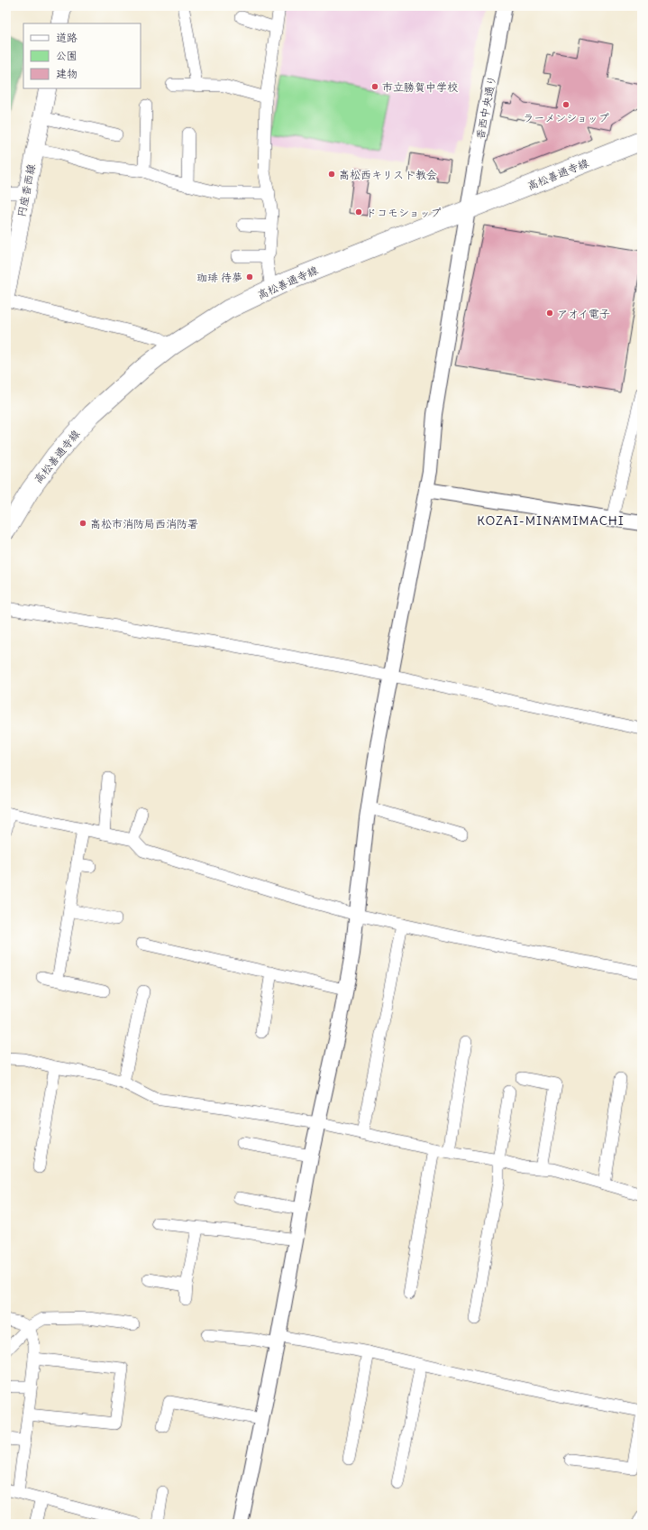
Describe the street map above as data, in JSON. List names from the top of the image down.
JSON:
{
  "streets": {
    "main road": ["高松善通寺線", "円座香西線"],
    "street": ["香西中央通り"]
  },
  "crossings": [
    ["香西中央通り", "高松善通寺線"]
  ],
  "districts": ["KOZAI-MINAMIMACHI"],
  "places": [
    "市立勝賀中学校",
    "ラーメンショップ",
    "高松西キリスト教会",
    "ドコモショップ",
    "珈琲 待夢",
    "アオイ電子",
    "高松市消防局西消防署"
  ],
  "legend": ["道路", "公園", "建物"]
}
